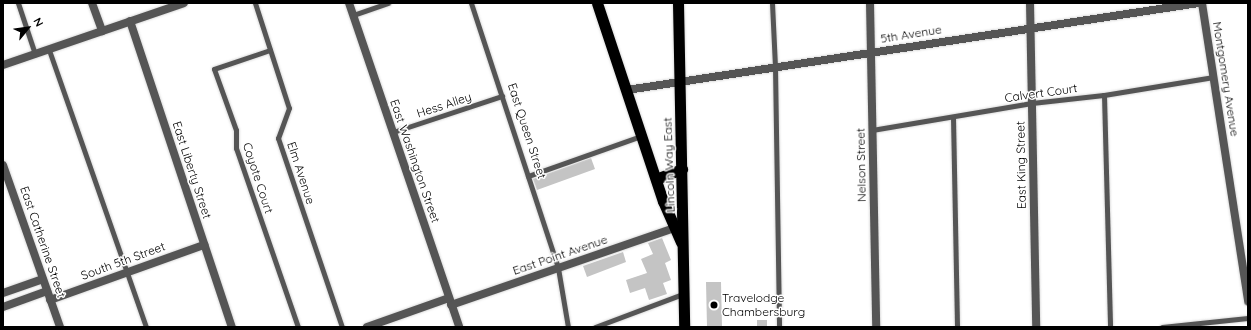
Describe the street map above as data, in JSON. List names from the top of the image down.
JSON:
{
  "streets": {
    "highway": ["Lincoln Way East"],
    "street": [
      "5th Avenue",
      "Montgomery Avenue",
      "East Washington Street",
      "Nelson Street",
      "East King Street",
      "East Liberty Street",
      "East Catherine Street",
      "East Point Avenue",
      "South 5th Street"
    ],
    "lane": [
      "Calvert Court",
      "Hess Alley",
      "East Queen Street",
      "Elm Avenue",
      "Coyote Court"
    ]
  },
  "crossings": [
    ["5th Avenue", "Lincoln Way East"],
    ["5th Avenue", "Nelson Street"],
    ["5th Avenue", "East King Street"],
    ["Montgomery Avenue", "Calvert Court"],
    ["Calvert Court", "Nelson Street"],
    ["Calvert Court", "East King Street"],
    ["Hess Alley", "East Queen Street"],
    ["Hess Alley", "East Washington Street"],
    ["East Queen Street", "East Point Avenue"],
    ["East Washington Street", "East Point Avenue"],
    ["East Liberty Street", "South 5th Street"],
    ["Elm Avenue", "Coyote Court"],
    ["East Catherine Street", "South 5th Street"]
  ],
  "places": ["Travelodge Chambersburg"],
  "north": "top right"
}
